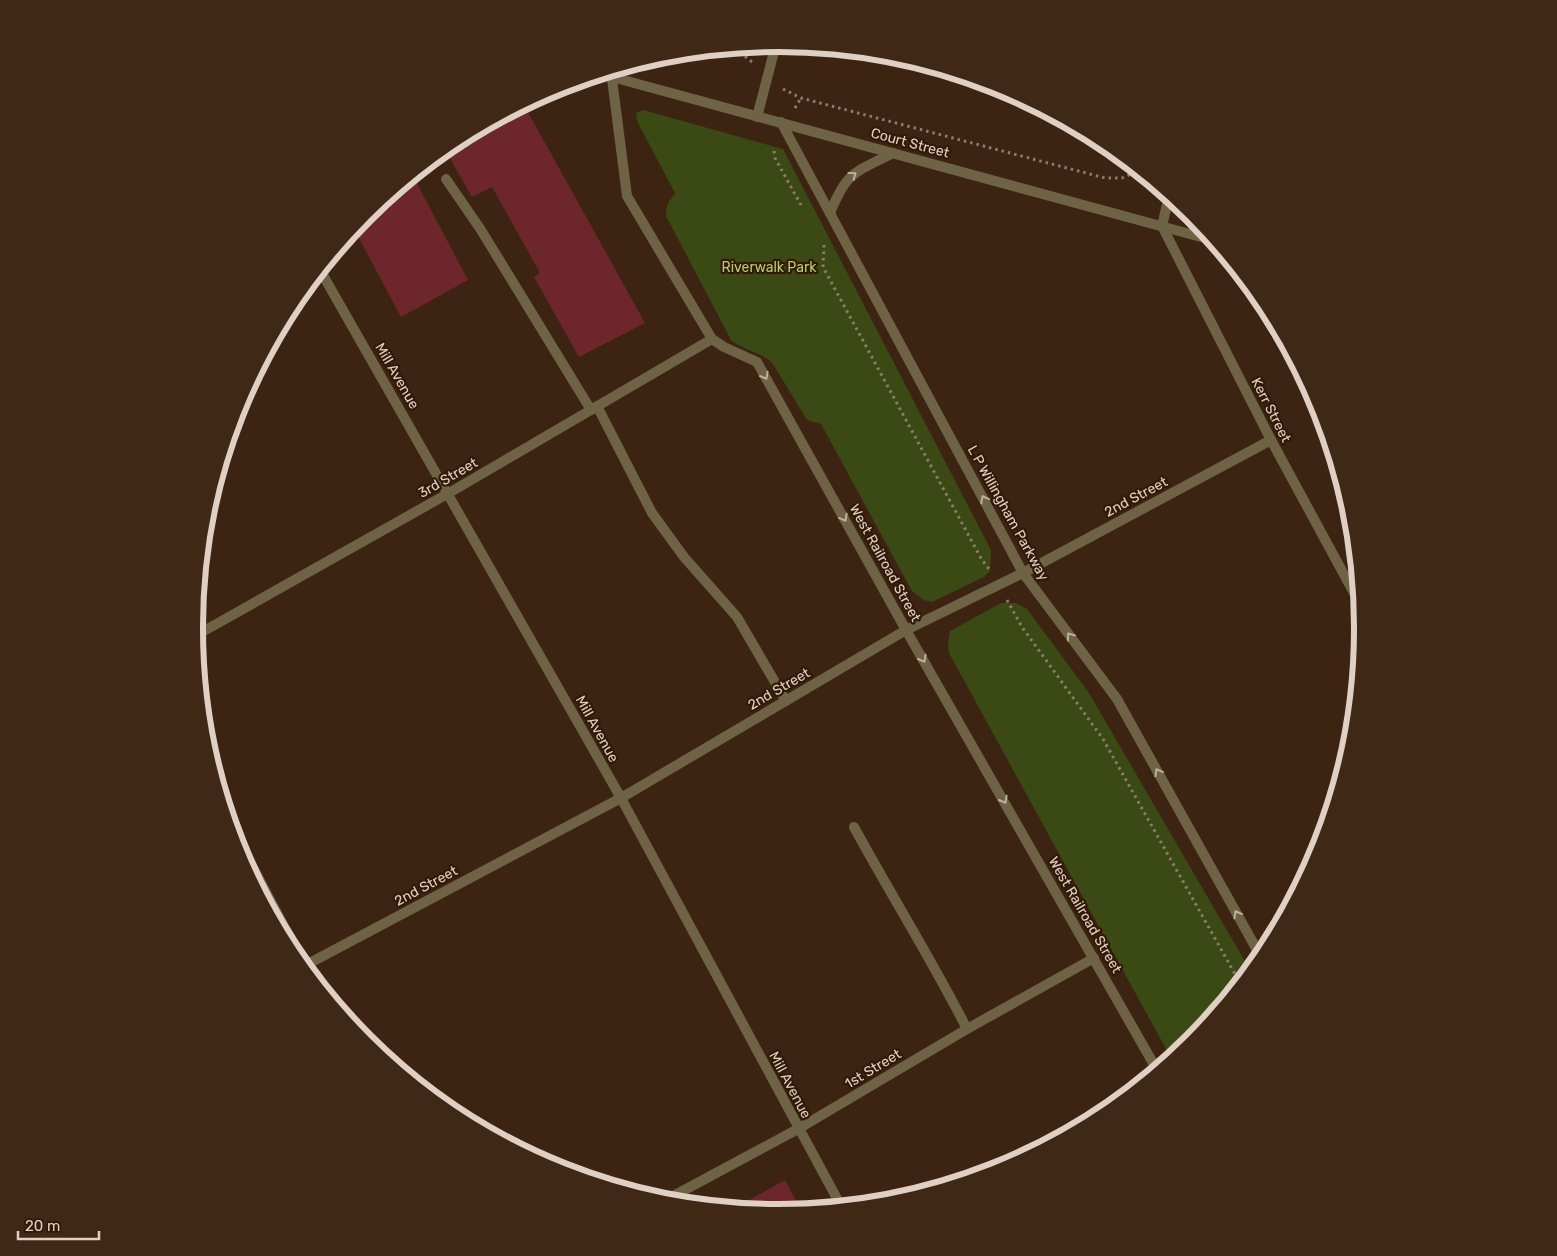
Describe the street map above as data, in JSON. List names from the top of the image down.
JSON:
{
  "streets": {
    "street": [
      "Court Street",
      "Mill Avenue",
      "Kerr Street",
      "3rd Street",
      "2nd Street",
      "L P Willingham Parkway",
      "West Railroad Street",
      "1st Street"
    ]
  },
  "crossings": [
    ["Court Street", "Kerr Street"],
    ["Court Street", "L P Willingham Parkway"],
    ["Mill Avenue", "3rd Street"],
    ["Mill Avenue", "2nd Street"],
    ["Mill Avenue", "1st Street"],
    ["Kerr Street", "2nd Street"],
    ["3rd Street", "West Railroad Street"],
    ["2nd Street", "L P Willingham Parkway"],
    ["2nd Street", "West Railroad Street"],
    ["West Railroad Street", "1st Street"]
  ],
  "one_way": ["L P Willingham Parkway", "West Railroad Street"],
  "parks": ["Riverwalk Park"],
  "scale_bar": "20 m"
}
